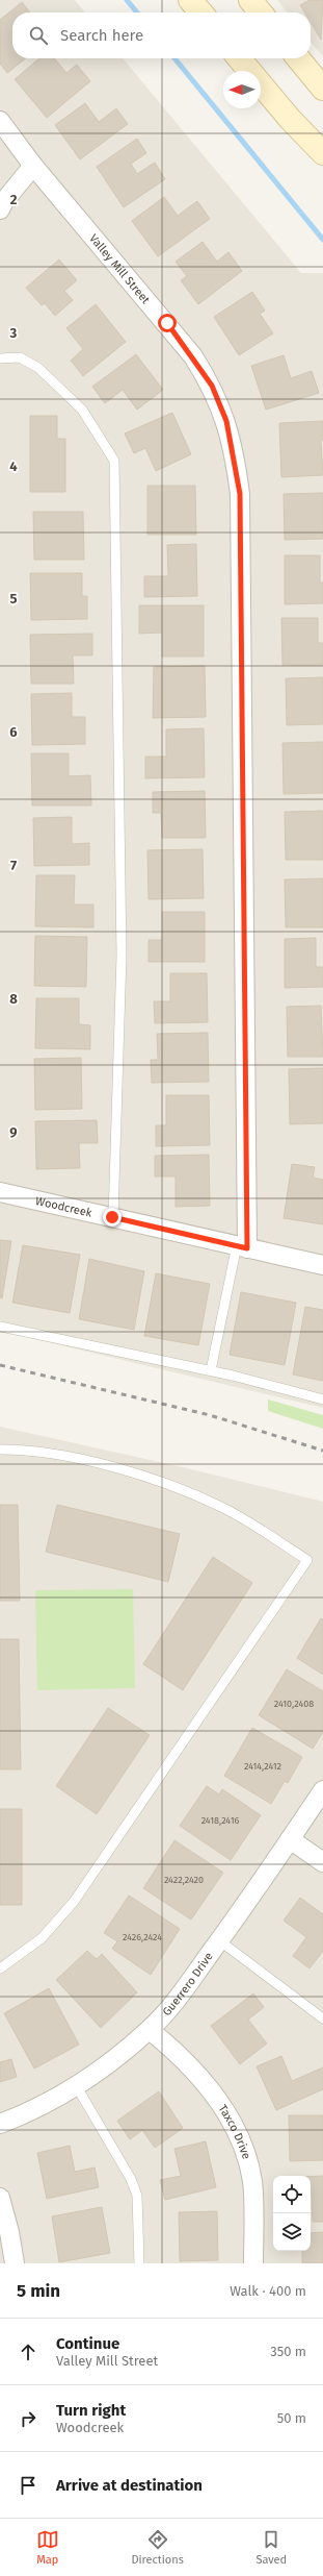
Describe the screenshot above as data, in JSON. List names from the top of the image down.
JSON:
{
  "streets": {
    "street": [
      "Valley Mill Street",
      "Woodcreek",
      "Guerrero Drive",
      "Taxco Drive"
    ]
  },
  "crossings": [
    ["Valley Mill Street", "Woodcreek"],
    ["Guerrero Drive", "Taxco Drive"]
  ],
  "house_numbers": [
    "2410,2408",
    "2414,2412",
    "2418,2416",
    "2422,2420",
    "2426,2424"
  ],
  "north": "left",
  "page": {
    "search": "Search here",
    "heading": ["5 min", "Walk · 400 m"],
    "list": [
      ["Continue", "Valley Mill Street", "350 m"],
      ["Turn right", "Woodcreek", "50 m"],
      "Arrive at destination"
    ],
    "nav": ["Map", "Directions", "Saved"]
  },
  "grid": {
    "rows": [
      "2",
      "3",
      "4",
      "5",
      "6",
      "7",
      "8",
      "9"
    ]
  }
}
